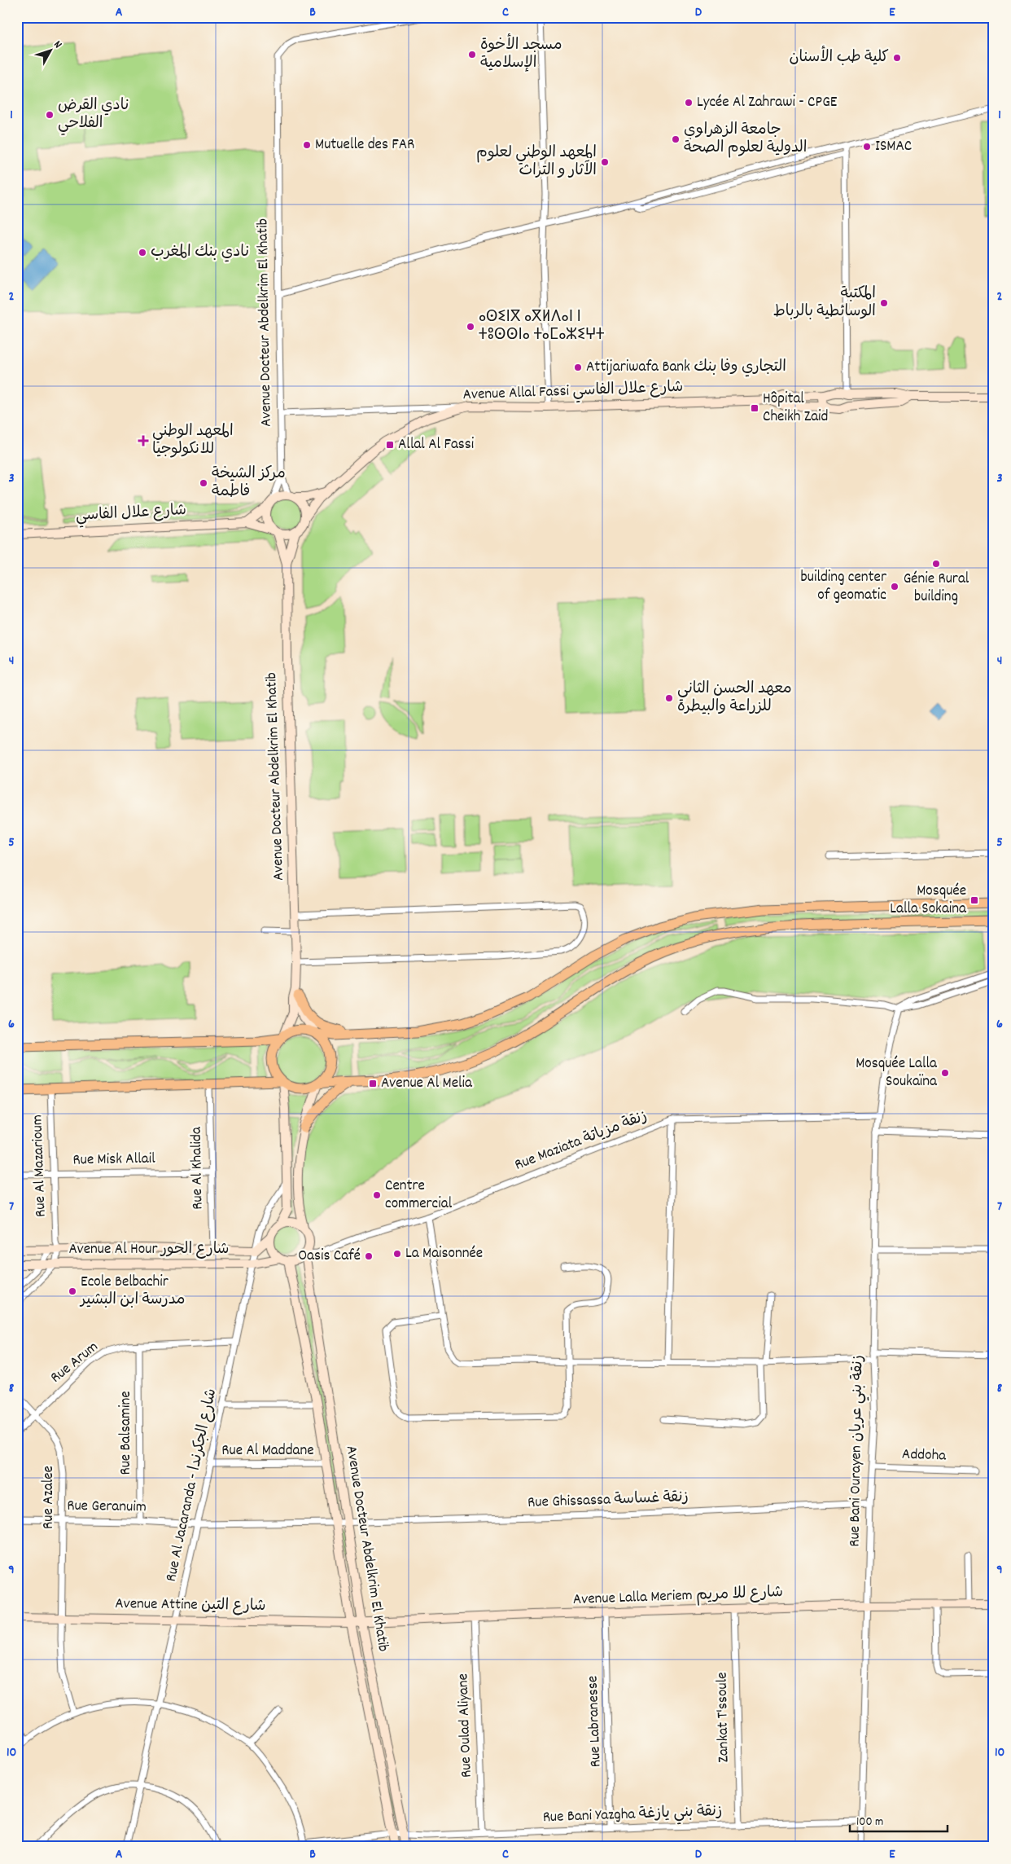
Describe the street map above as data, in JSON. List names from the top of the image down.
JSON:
{
  "streets": {
    "street": [
      "Avenue Docteur Abdelkrim El Khatib",
      "Avenue Allal Fassi شارع علال الفاسي",
      "شارع علال الفاسي",
      "Rue Maziata زنقة مزياتة",
      "Rue Misk Allail",
      "Rue Al Mazarioum",
      "Rue Al Khalida",
      "Avenue Al Hour شارع الحور",
      "Rue Arum",
      "Rue Balsamine",
      "Rue Al Maddane",
      "Rue Bani Ourayen زنقة بني عريان",
      "Addoha",
      "Rue Al Jacaranda - شارع الجكرندا",
      "Rue Azalee",
      "Rue Ghissassa زنقة غساسة",
      "Rue Geranuim",
      "Avenue Lalla Meriem شارع للا مريم",
      "Avenue Attine شارع التين",
      "Zankat T'ssoule",
      "Rue Labranesse",
      "Rue Oulad Aliyane",
      "Rue Bani Yazgha زنقة بني يازغة"
    ]
  },
  "crossings": [
    ["Avenue Docteur Abdelkrim El Khatib", "Rue Maziata زنقة مزياتة"],
    ["Avenue Docteur Abdelkrim El Khatib", "Avenue Al Hour شارع الحور"],
    ["Avenue Docteur Abdelkrim El Khatib", "Rue Al Maddane"],
    ["Avenue Docteur Abdelkrim El Khatib", "Rue Ghissassa زنقة غساسة"],
    ["Avenue Docteur Abdelkrim El Khatib", "Rue Geranuim"],
    ["Avenue Docteur Abdelkrim El Khatib", "Avenue Lalla Meriem شارع للا مريم"],
    ["Avenue Docteur Abdelkrim El Khatib", "Avenue Attine شارع التين"],
    ["Avenue Docteur Abdelkrim El Khatib", "Rue Bani Yazgha زنقة بني يازغة"],
    ["Avenue Allal Fassi شارع علال الفاسي", "شارع علال الفاسي"],
    ["Rue Maziata زنقة مزياتة", "Avenue Al Hour شارع الحور"],
    ["Rue Maziata زنقة مزياتة", "Rue Bani Ourayen زنقة بني عريان"],
    ["Rue Misk Allail", "Rue Al Mazarioum"],
    ["Rue Misk Allail", "Rue Al Khalida"],
    ["Rue Al Mazarioum", "Avenue Al Hour شارع الحور"],
    ["Rue Al Khalida", "Avenue Al Hour شارع الحور"],
    ["Avenue Al Hour شارع الحور", "Rue Al Jacaranda - شارع الجكرندا"],
    ["Rue Arum", "Rue Balsamine"],
    ["Rue Arum", "Rue Al Jacaranda - شارع الجكرندا"],
    ["Rue Arum", "Rue Azalee"],
    ["Rue Balsamine", "Rue Geranuim"],
    ["Rue Al Maddane", "Rue Al Jacaranda - شارع الجكرندا"],
    ["Rue Bani Ourayen زنقة بني عريان", "Addoha"],
    ["Rue Bani Ourayen زنقة بني عريان", "Rue Ghissassa زنقة غساسة"],
    ["Rue Bani Ourayen زنقة بني عريان", "Avenue Lalla Meriem شارع للا مريم"],
    ["Rue Bani Ourayen زنقة بني عريان", "Rue Bani Yazgha زنقة بني يازغة"],
    ["Rue Al Jacaranda - شارع الجكرندا", "Rue Geranuim"],
    ["Rue Al Jacaranda - شارع الجكرندا", "Avenue Attine شارع التين"],
    ["Rue Azalee", "Rue Geranuim"],
    ["Rue Azalee", "Avenue Attine شارع التين"],
    ["Rue Ghissassa زنقة غساسة", "Rue Geranuim"],
    ["Avenue Lalla Meriem شارع للا مريم", "Avenue Attine شارع التين"],
    ["Avenue Lalla Meriem شارع للا مريم", "Zankat T'ssoule"],
    ["Avenue Lalla Meriem شارع للا مريم", "Rue Labranesse"],
    ["Avenue Lalla Meriem شارع للا مريم", "Rue Oulad Aliyane"],
    ["Zankat T'ssoule", "Rue Bani Yazgha زنقة بني يازغة"],
    ["Rue Labranesse", "Rue Bani Yazgha زنقة بني يازغة"],
    ["Rue Oulad Aliyane", "Rue Bani Yazgha زنقة بني يازغة"]
  ],
  "places": {
    "other": [
      "مسجد الأخوة الإسلامية",
      "كلية طب الأسنان",
      "Lycée Al Zahrawi - CPGE",
      "نادي القرض الفلاحي",
      "جامعة الزهراوي الدولية لعلوم الصحة",
      "Mutuelle des FAR",
      "ISMAC",
      "المعهد الوطني لعلوم الآثار و التراث",
      "نادي بنك المغرب",
      "المكتبة الوسائطية بالرباط",
      "ⴰⵙⵉⵏⴳ ⴰⴳⵍⴷⴰⵏ ⵏ ⵜⵓⵙⵙⵏⴰ ⵜⴰⵎⴰⵣⵉⵖⵜ",
      "Attijariwafa Bank التجاري وفا بنك",
      "مركز الشيخة فاطمة",
      "Génie Rural building",
      "building center of geomatic",
      "معهد الحسن الثاني للزراعة والبيطرة",
      "Mosquée Lalla Soukaïna",
      "Centre commercial",
      "La Maisonnée",
      "Oasis Café",
      "Ecole Belbachir مدرسة ابن البشير"
    ],
    "transit": [
      "Hôpital Cheikh Zaid",
      "Allal Al Fassi",
      "Mosquée Lalla Sokaina",
      "Avenue Al Melia"
    ],
    "health": ["المعهد الوطني للانكولوجيا"]
  },
  "scale_bar": "100 m",
  "north": "top right",
  "grid": {
    "columns": [
      "A",
      "B",
      "C",
      "D",
      "E"
    ],
    "rows": [
      "1",
      "2",
      "3",
      "4",
      "5",
      "6",
      "7",
      "8",
      "9",
      "10"
    ]
  }
}
